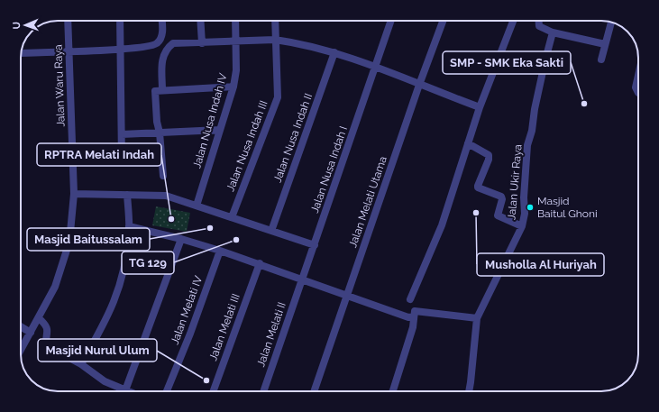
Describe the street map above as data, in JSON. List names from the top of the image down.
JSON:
{
  "streets": {
    "street": [
      "Jalan Waru Raya",
      "Jalan Nusa Indah IV",
      "Jalan Nusa Indah II",
      "Jalan Nusa Indah III",
      "Jalan Nusa Indah I",
      "Jalan Ukir Raya",
      "Jalan Melati Utama",
      "Jalan Melati IV",
      "Jalan Melati III",
      "Jalan Melati II"
    ]
  },
  "crossings": [
    ["Jalan Nusa Indah I", "Jalan Melati II"]
  ],
  "places": [
    "SMP - SMK Eka Sakti",
    "Masjid Baitul Ghoni",
    "Musholla Al Huriyah",
    "RPTRA Melati Indah",
    "Masjid Baitussalam",
    "TG 129",
    "Masjid Nurul Ulum"
  ],
  "north": "left"
}
